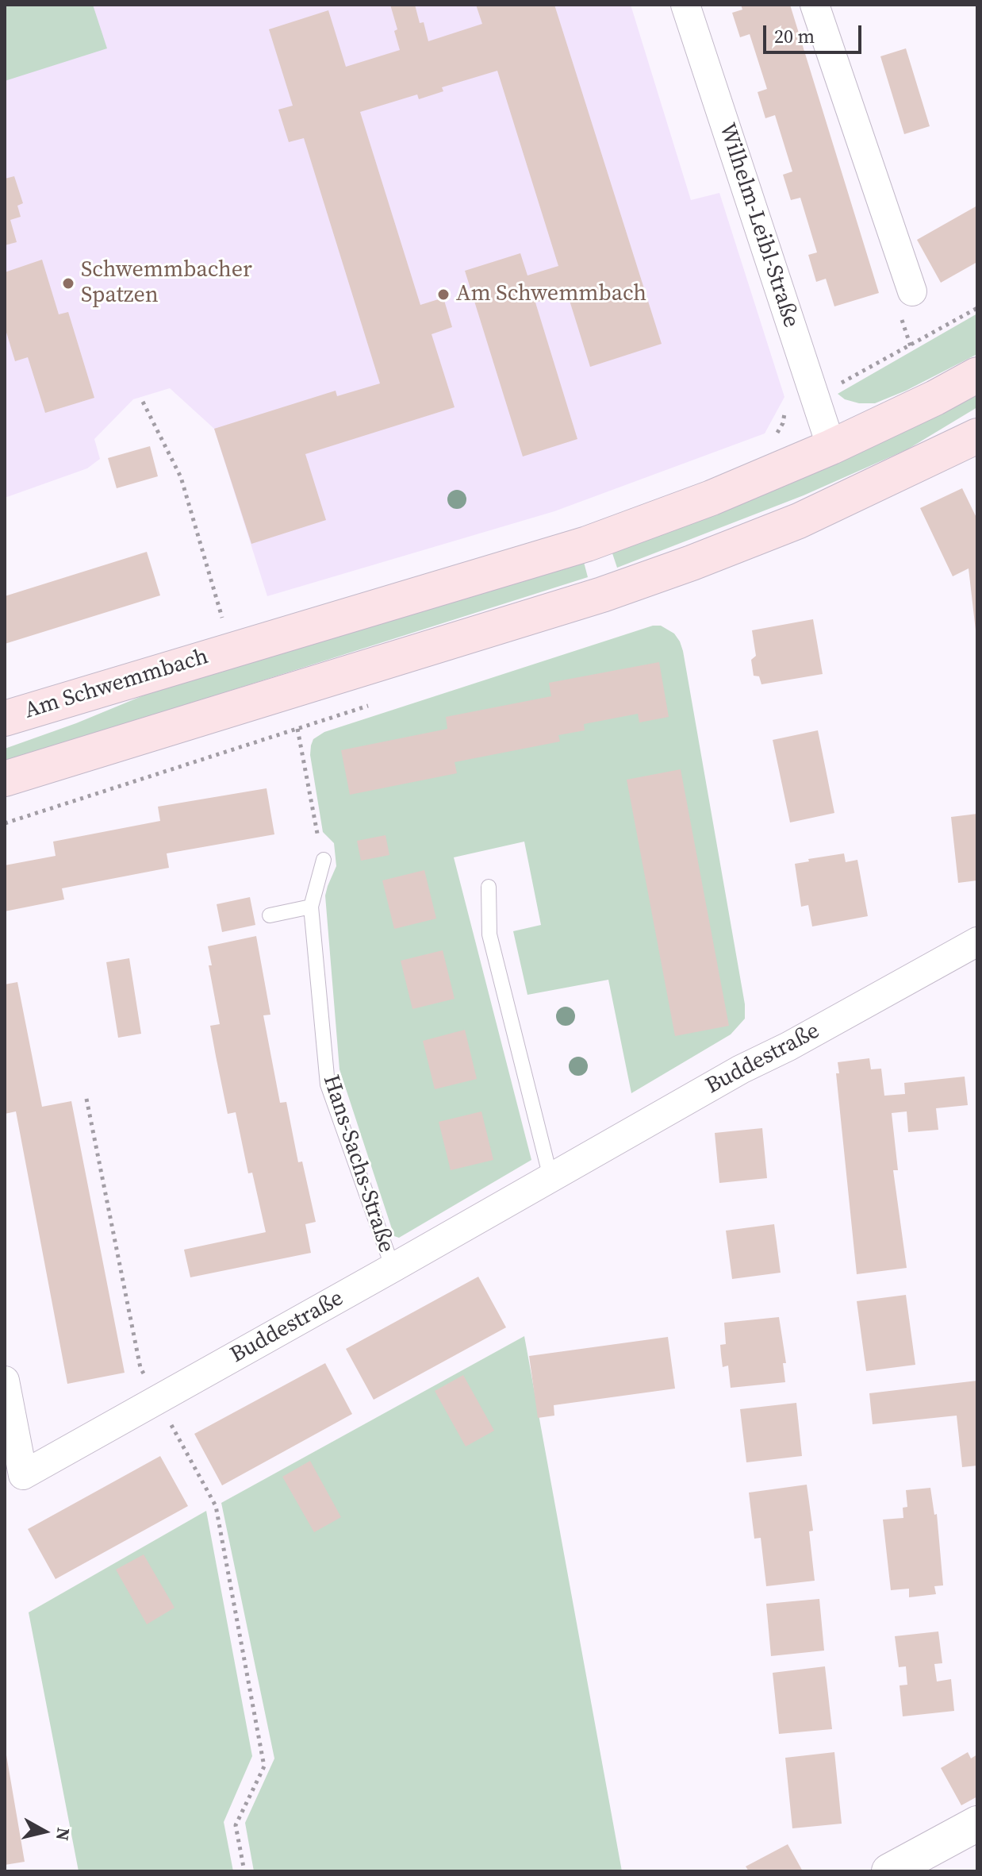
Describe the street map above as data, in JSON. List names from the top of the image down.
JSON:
{
  "streets": {
    "main road": ["Am Schwemmbach"],
    "street": ["Wilhelm-Leibl-Straße", "Buddestraße"],
    "lane": ["Hans-Sachs-Straße"]
  },
  "crossings": [
    ["Wilhelm-Leibl-Straße", "Am Schwemmbach"],
    ["Buddestraße", "Hans-Sachs-Straße"]
  ],
  "places": ["Schwemmbacher Spatzen", "Am Schwemmbach"],
  "scale_bar": "20 m",
  "north": "right"
}
